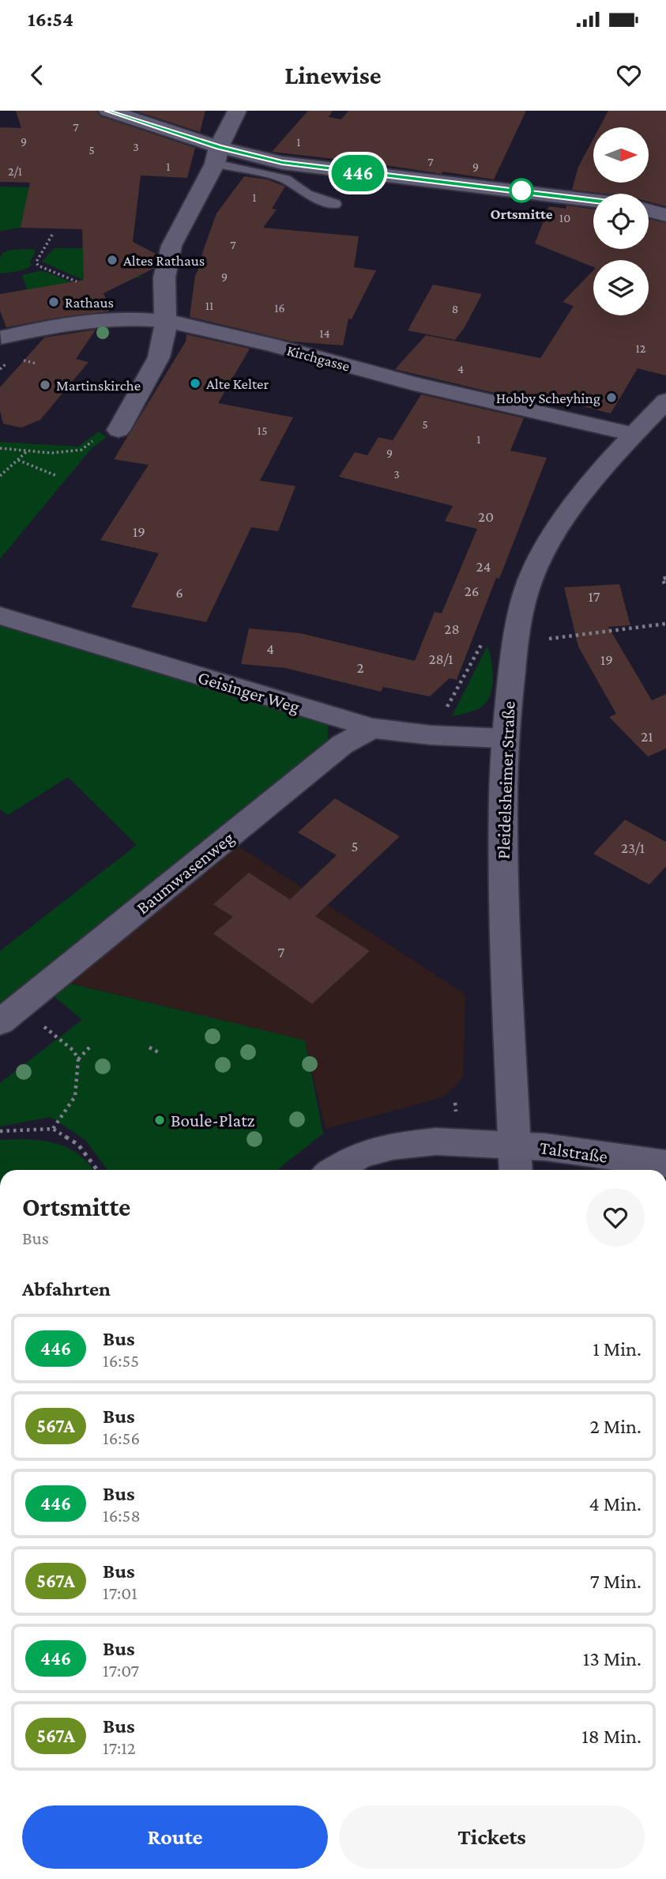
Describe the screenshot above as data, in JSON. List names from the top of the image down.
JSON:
{
  "streets": {
    "street": [
      "Kirchgasse",
      "Geisinger Weg",
      "Pleidelsheimer Straße",
      "Baumwasenweg",
      "Talstraße"
    ]
  },
  "crossings": [
    ["Kirchgasse", "Pleidelsheimer Straße"],
    ["Geisinger Weg", "Pleidelsheimer Straße"],
    ["Geisinger Weg", "Baumwasenweg"],
    ["Pleidelsheimer Straße", "Talstraße"]
  ],
  "places": [
    "Ortsmitte",
    "Altes Rathaus",
    "Rathaus",
    "Alte Kelter",
    "Martinskirche",
    "Hobby Scheyhing",
    "Boule-Platz"
  ],
  "lines": ["bus line 446"],
  "house_numbers": [
    "7",
    "9",
    "1",
    "3",
    "5",
    "7",
    "1",
    "9",
    "2/1",
    "1",
    "10",
    "7",
    "9",
    "11",
    "16",
    "8",
    "14",
    "12",
    "4",
    "5",
    "15",
    "1",
    "9",
    "3",
    "20",
    "19",
    "24",
    "26",
    "6",
    "17",
    "28",
    "4",
    "28/1",
    "19",
    "2",
    "21",
    "5",
    "23/1",
    "7"
  ],
  "north": "right",
  "page": {
    "status": "16:54",
    "header": "Linewise",
    "on_map": "446",
    "heading": [
      ["Ortsmitte", "Bus"],
      "Abfahrten"
    ],
    "list": [
      {
        "mark": "446",
        "name": "Bus",
        "note": "16:55",
        "value": "1 Min."
      },
      {
        "mark": "567A",
        "name": "Bus",
        "note": "16:56",
        "value": "2 Min."
      },
      {
        "mark": "446",
        "name": "Bus",
        "note": "16:58",
        "value": "4 Min."
      },
      {
        "mark": "567A",
        "name": "Bus",
        "note": "17:01",
        "value": "7 Min."
      },
      {
        "mark": "446",
        "name": "Bus",
        "note": "17:07",
        "value": "13 Min."
      },
      {
        "mark": "567A",
        "name": "Bus",
        "note": "17:12",
        "value": "18 Min."
      }
    ],
    "buttons": ["Route", "Tickets"]
  }
}
